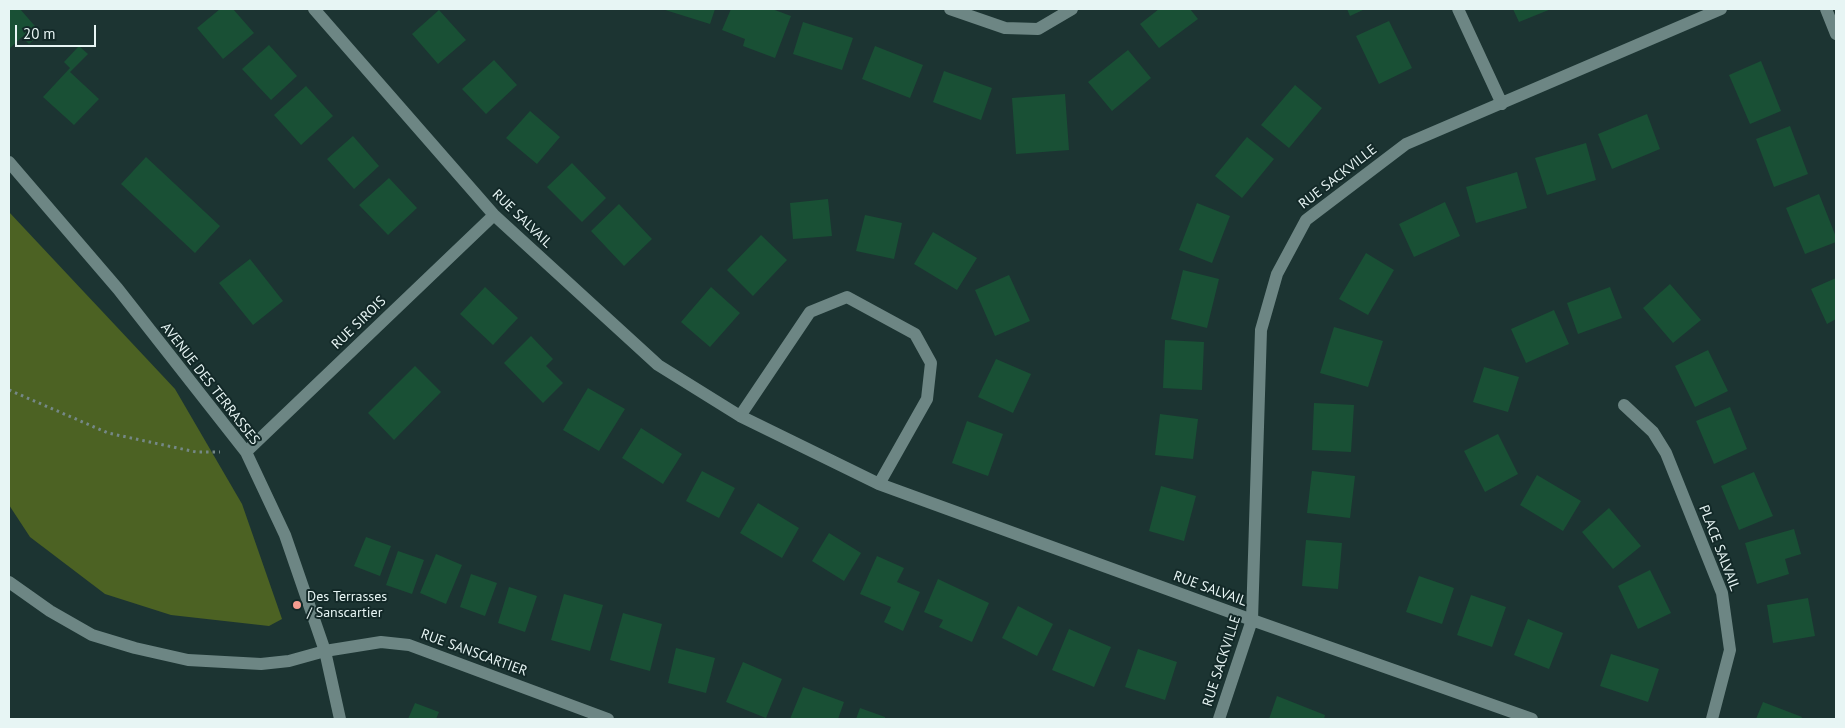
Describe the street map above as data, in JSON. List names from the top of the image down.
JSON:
{
  "streets": {
    "street": [
      "RUE SACKVILLE",
      "RUE SALVAIL",
      "RUE SIROIS",
      "AVENUE DES TERRASSES",
      "PLACE SALVAIL",
      "RUE SANSCARTIER"
    ]
  },
  "crossings": [
    ["RUE SACKVILLE", "RUE SALVAIL"],
    ["RUE SALVAIL", "RUE SIROIS"],
    ["RUE SIROIS", "AVENUE DES TERRASSES"],
    ["AVENUE DES TERRASSES", "RUE SANSCARTIER"]
  ],
  "places": ["Des Terrasses / Sanscartier"],
  "scale_bar": "20 m"
}
